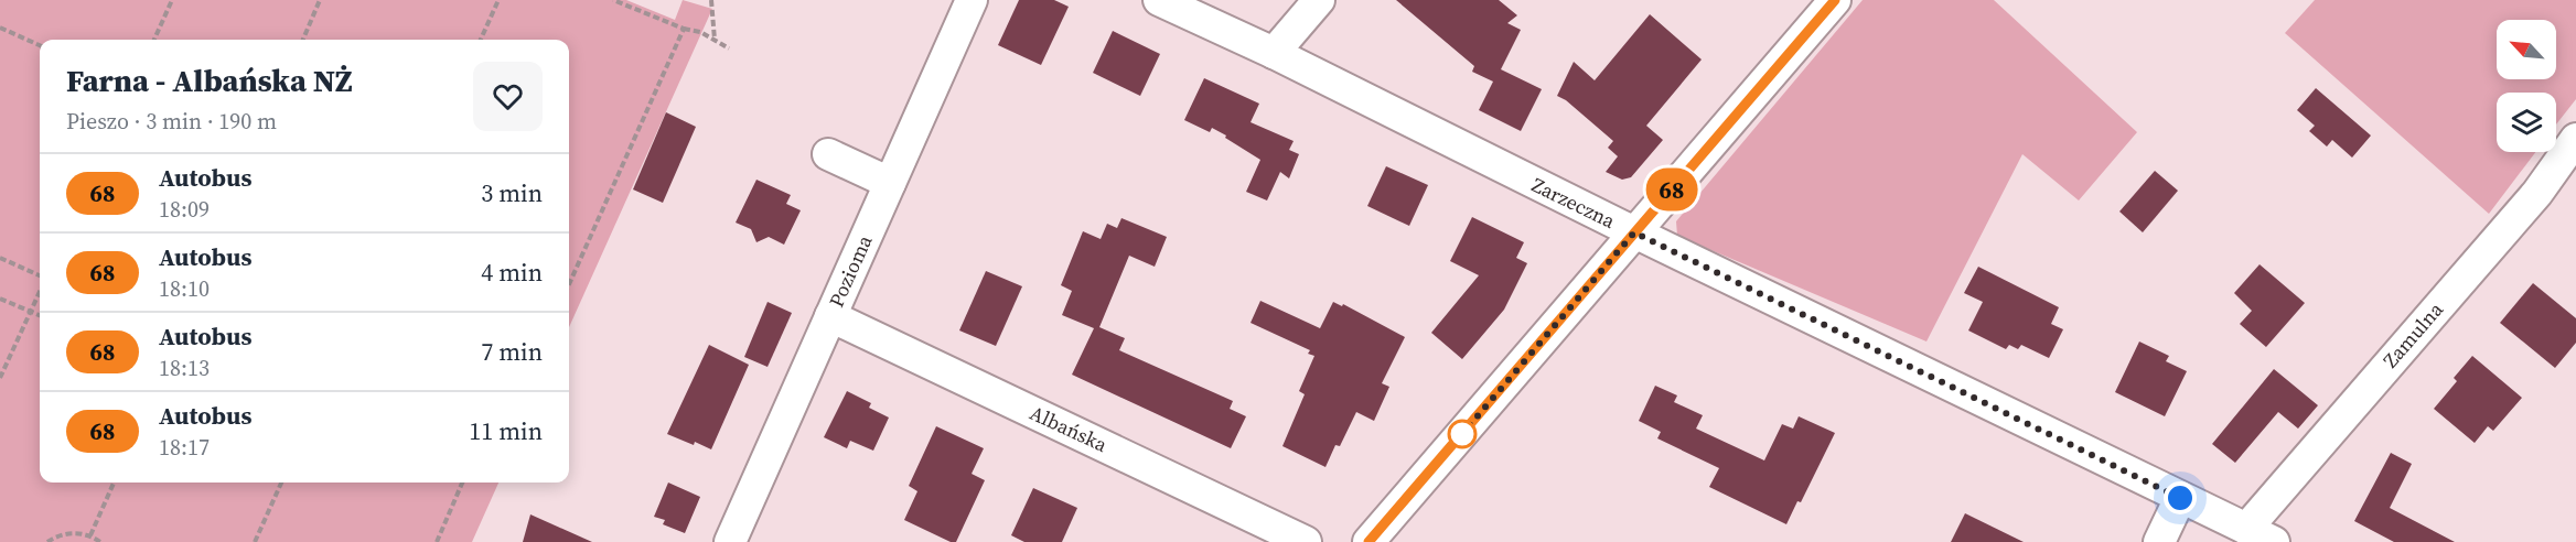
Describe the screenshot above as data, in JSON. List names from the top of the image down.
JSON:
{
  "streets": {
    "street": [
      "Zarzeczna",
      "Pozioma",
      "Zamulna",
      "Albańska"
    ]
  },
  "crossings": [
    ["Zarzeczna", "Zamulna"],
    ["Pozioma", "Albańska"]
  ],
  "lines": ["bus line 68"],
  "north": "top left",
  "page": {
    "on_map": "68",
    "heading": ["Farna - Albańska NŻ", "Pieszo · 3 min · 190 m"],
    "list": [
      {
        "mark": "68",
        "name": "Autobus",
        "note": "18:09",
        "value": "3 min"
      },
      {
        "mark": "68",
        "name": "Autobus",
        "note": "18:10",
        "value": "4 min"
      },
      {
        "mark": "68",
        "name": "Autobus",
        "note": "18:13",
        "value": "7 min"
      },
      {
        "mark": "68",
        "name": "Autobus",
        "note": "18:17",
        "value": "11 min"
      }
    ]
  }
}
